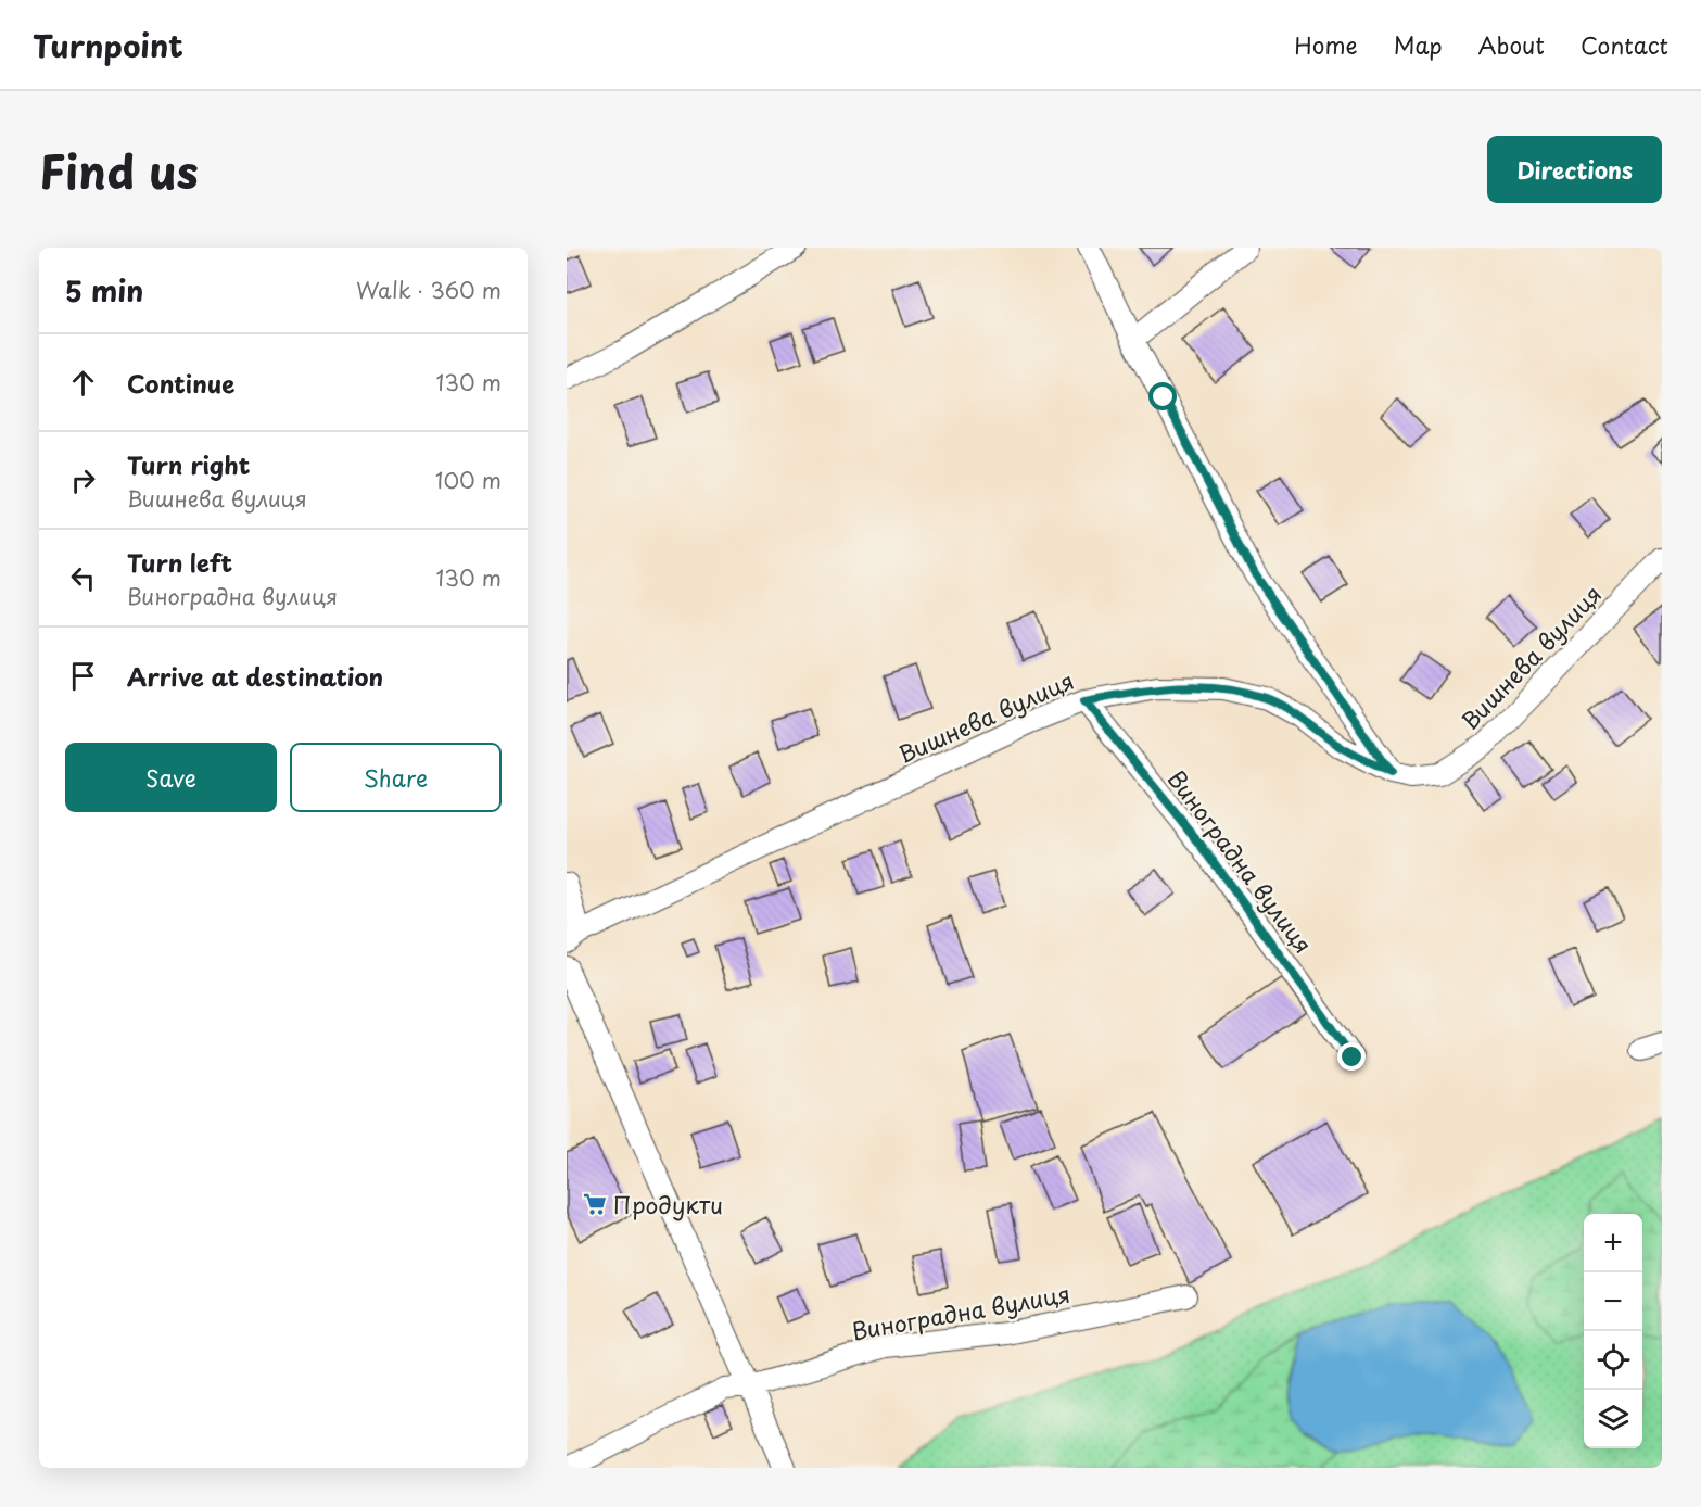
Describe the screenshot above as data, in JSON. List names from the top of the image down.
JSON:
{
  "streets": {
    "street": ["Вишнева вулиця", "Виноградна вулиця"]
  },
  "crossings": [
    ["Вишнева вулиця", "Виноградна вулиця"]
  ],
  "places": {
    "supermarket": ["Продукти"]
  },
  "page": {
    "header": "Turnpoint",
    "nav": [
      "Home",
      "Map",
      "About",
      "Contact"
    ],
    "title": "Find us",
    "buttons": [
      "Directions",
      ["Save", "Share"]
    ],
    "heading": ["5 min", "Walk · 360 m"],
    "list": [
      ["Continue", "130 m"],
      ["Turn right", "Вишнева вулиця", "100 m"],
      ["Turn left", "Виноградна вулиця", "130 m"],
      "Arrive at destination"
    ],
    "map_buttons": ["+", "−"]
  }
}
